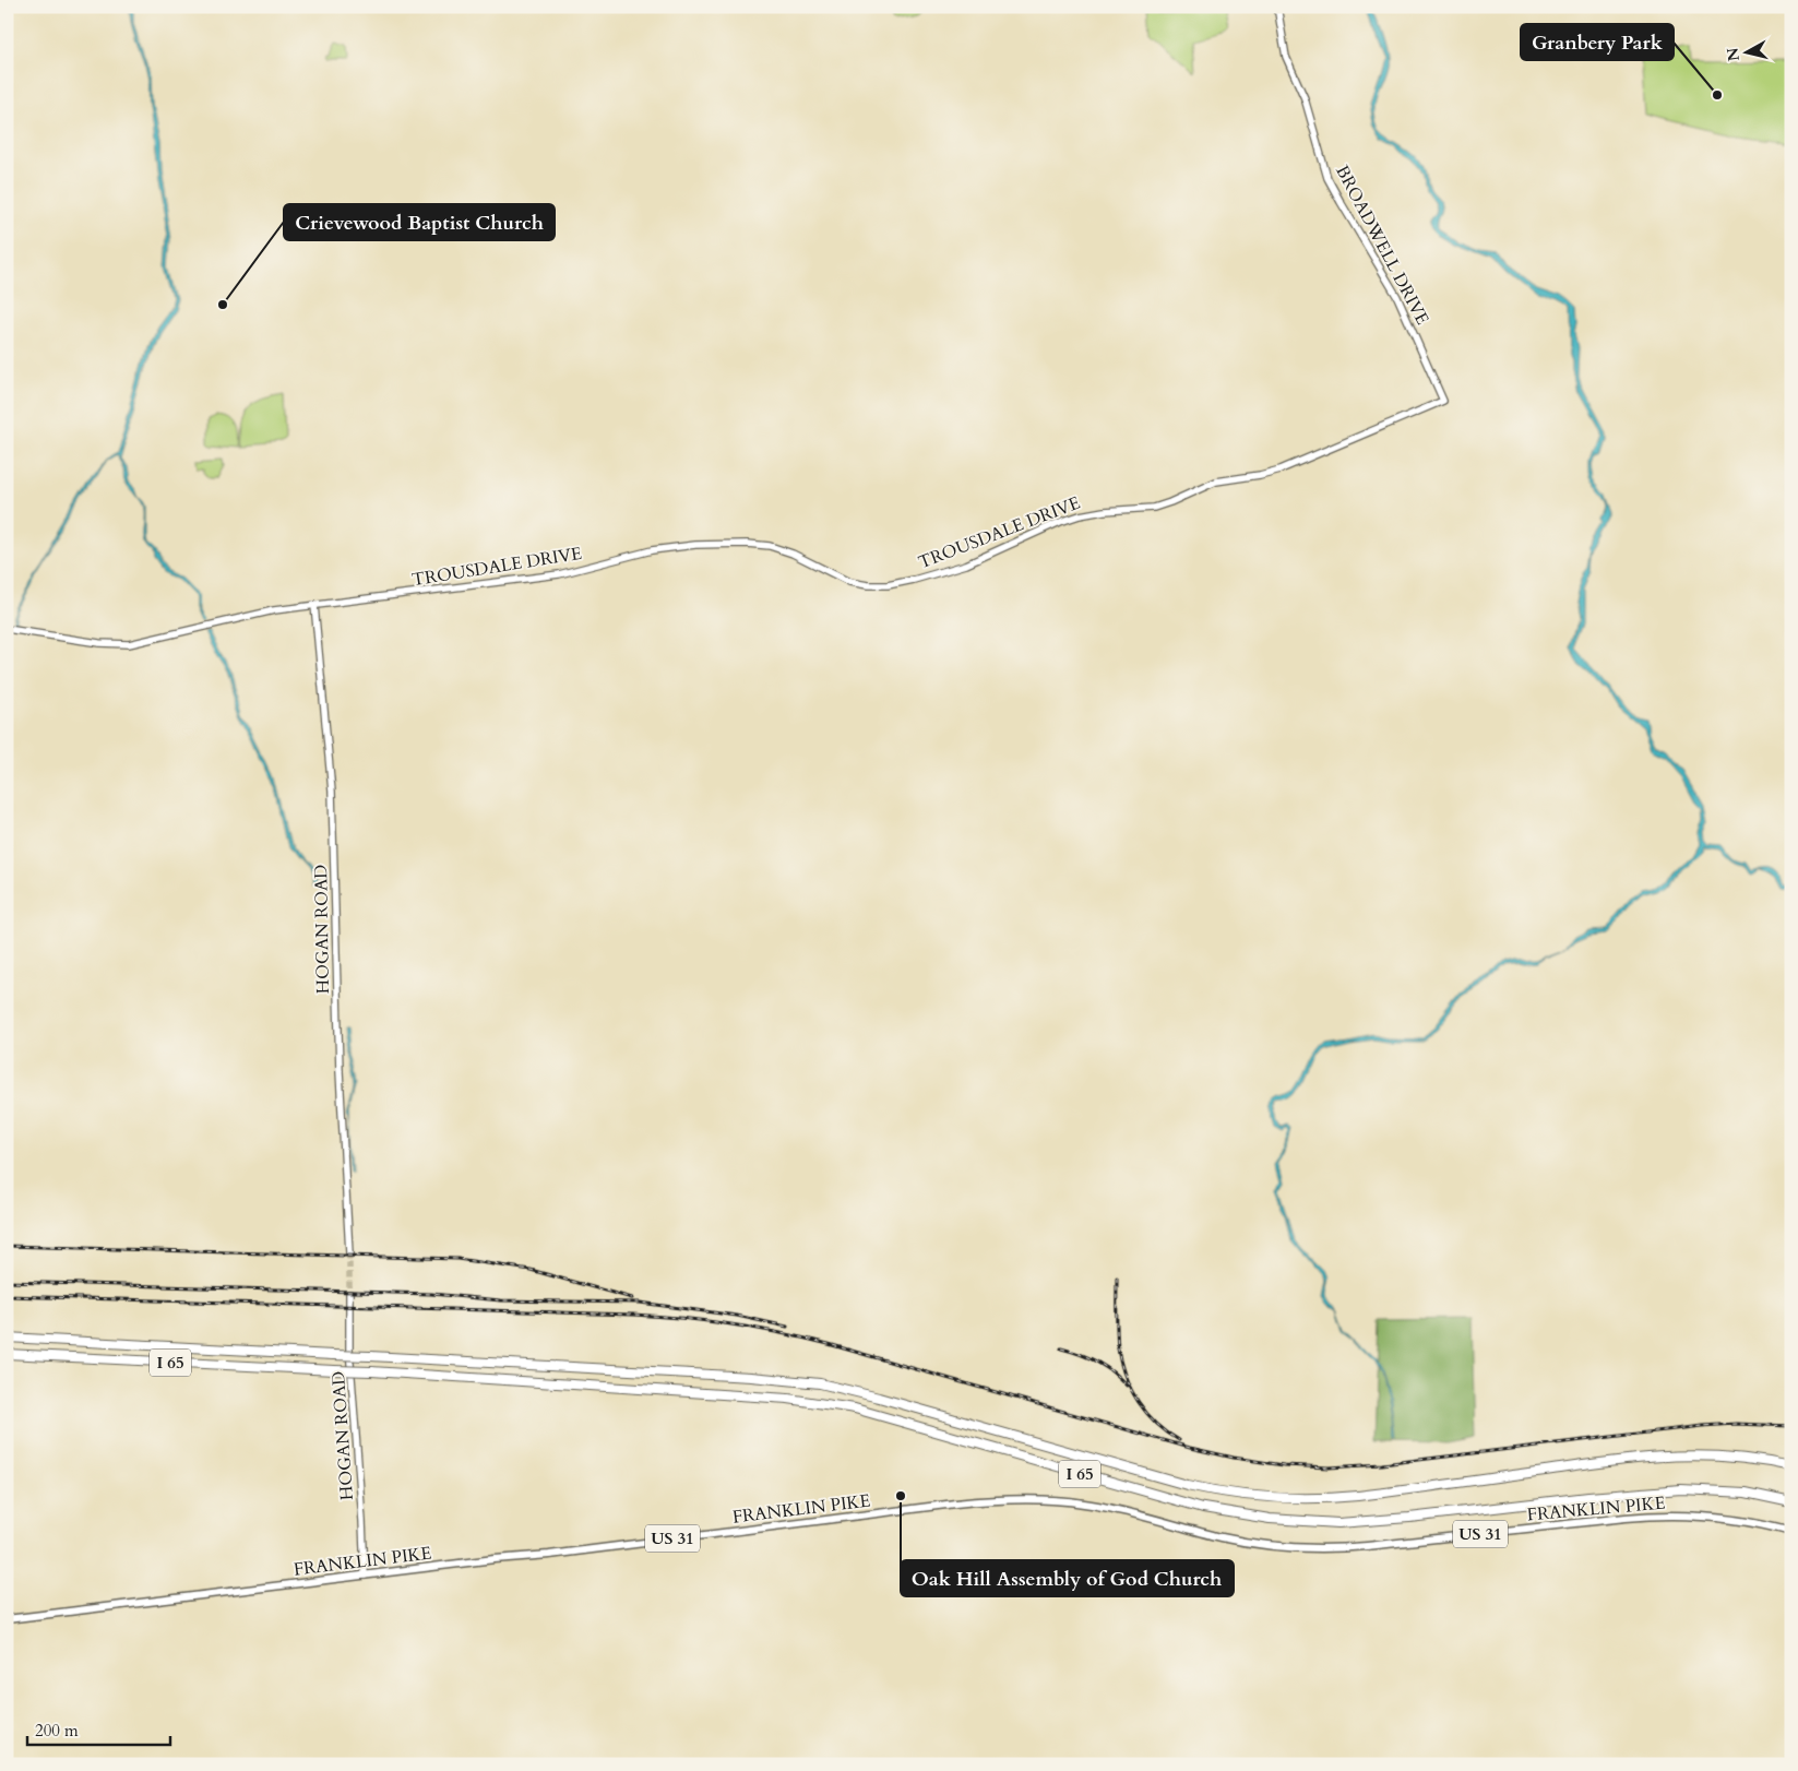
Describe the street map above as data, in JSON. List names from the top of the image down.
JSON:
{
  "streets": {
    "highway": ["I 65"],
    "main road": ["FRANKLIN PIKE", "US 31"],
    "street": ["BROADWELL DRIVE", "TROUSDALE DRIVE", "HOGAN ROAD"]
  },
  "crossings": [
    ["BROADWELL DRIVE", "TROUSDALE DRIVE"],
    ["TROUSDALE DRIVE", "HOGAN ROAD"],
    ["HOGAN ROAD", "FRANKLIN PIKE"]
  ],
  "places": ["Granbery Park", "Crievewood Baptist Church", "Oak Hill Assembly of God Church"],
  "scale_bar": "200 m",
  "north": "left"
}
